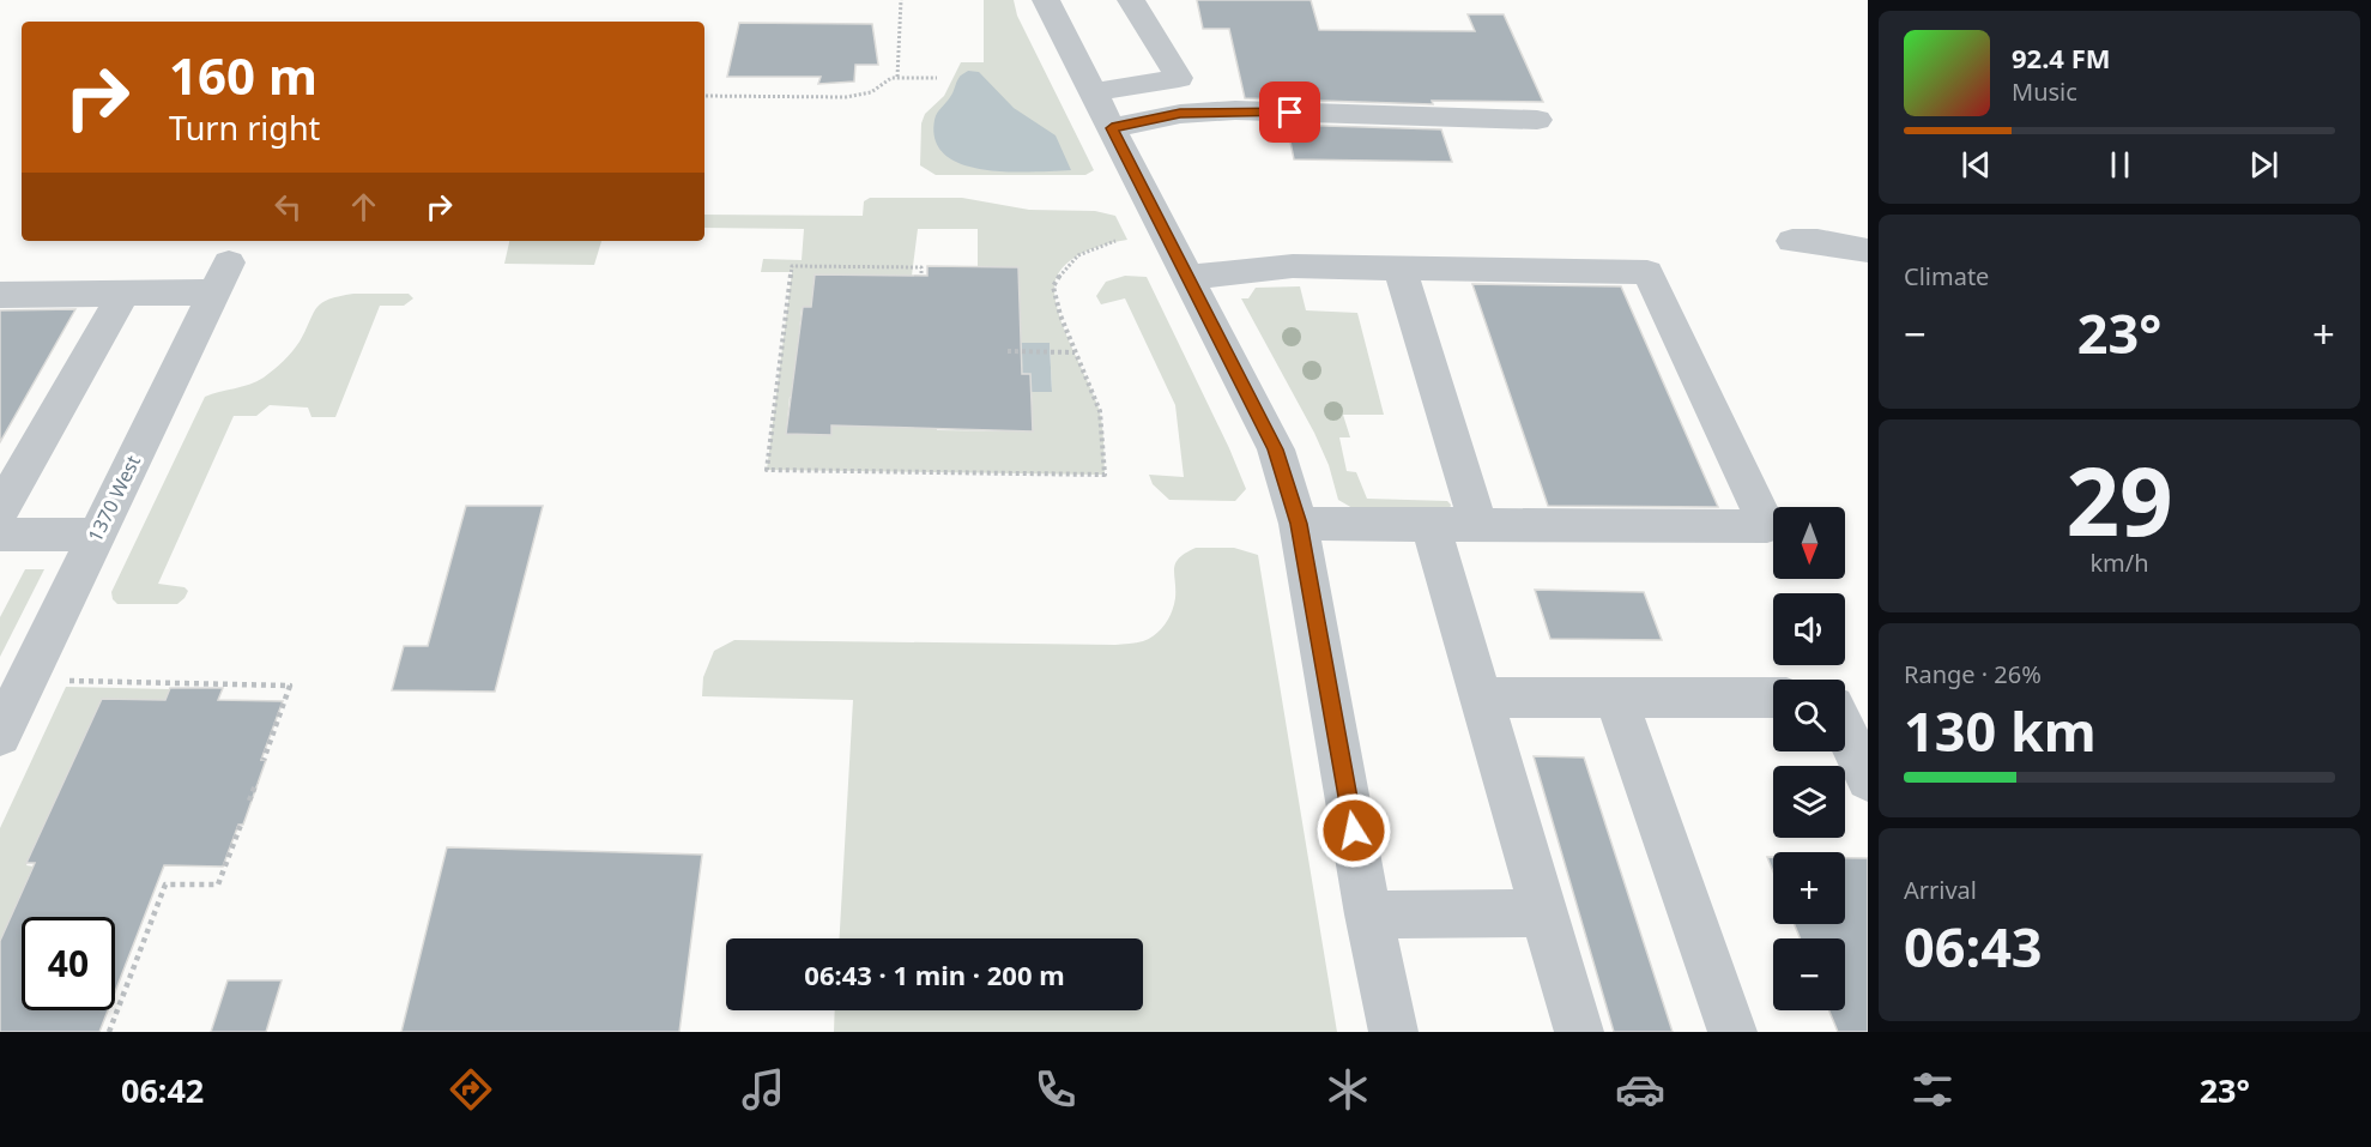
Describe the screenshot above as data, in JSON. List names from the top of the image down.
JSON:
{
  "streets": {
    "street": ["1370 West"]
  },
  "north": "bottom",
  "page": {
    "turn": ["160 m", "Turn right"],
    "song": ["92.4 FM", "Music"],
    "tile": [
      "Climate",
      ["29", "km/h"],
      ["Range · 26%", "130 km"],
      ["Arrival", "06:43"]
    ],
    "heat": ["−", "23°", "+"],
    "map_buttons": ["+", "−"],
    "limit": "40",
    "trip": "06:43 · 1 min · 200 m",
    "tabs": ["06:42", "23°"]
  }
}
